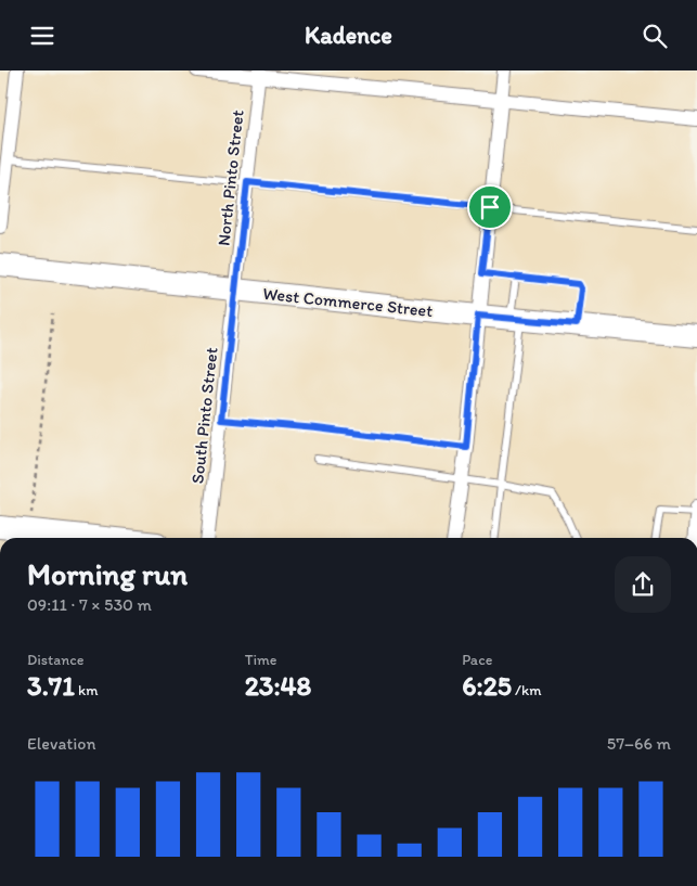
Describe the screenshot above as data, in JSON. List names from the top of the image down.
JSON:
{
  "streets": {
    "main road": ["West Commerce Street"],
    "street": ["North Pinto Street", "South Pinto Street"]
  },
  "crossings": [
    ["North Pinto Street", "West Commerce Street"],
    ["North Pinto Street", "South Pinto Street"],
    ["West Commerce Street", "South Pinto Street"]
  ],
  "page": {
    "header": "Kadence",
    "heading": ["Morning run", "09:11 · 7 × 530 m"],
    "stats": [
      ["Distance", "3.71 km"],
      ["Time", "23:48"],
      ["Pace", "6:25 /km"]
    ],
    "chart": ["Elevation", "57–66 m"]
  }
}
